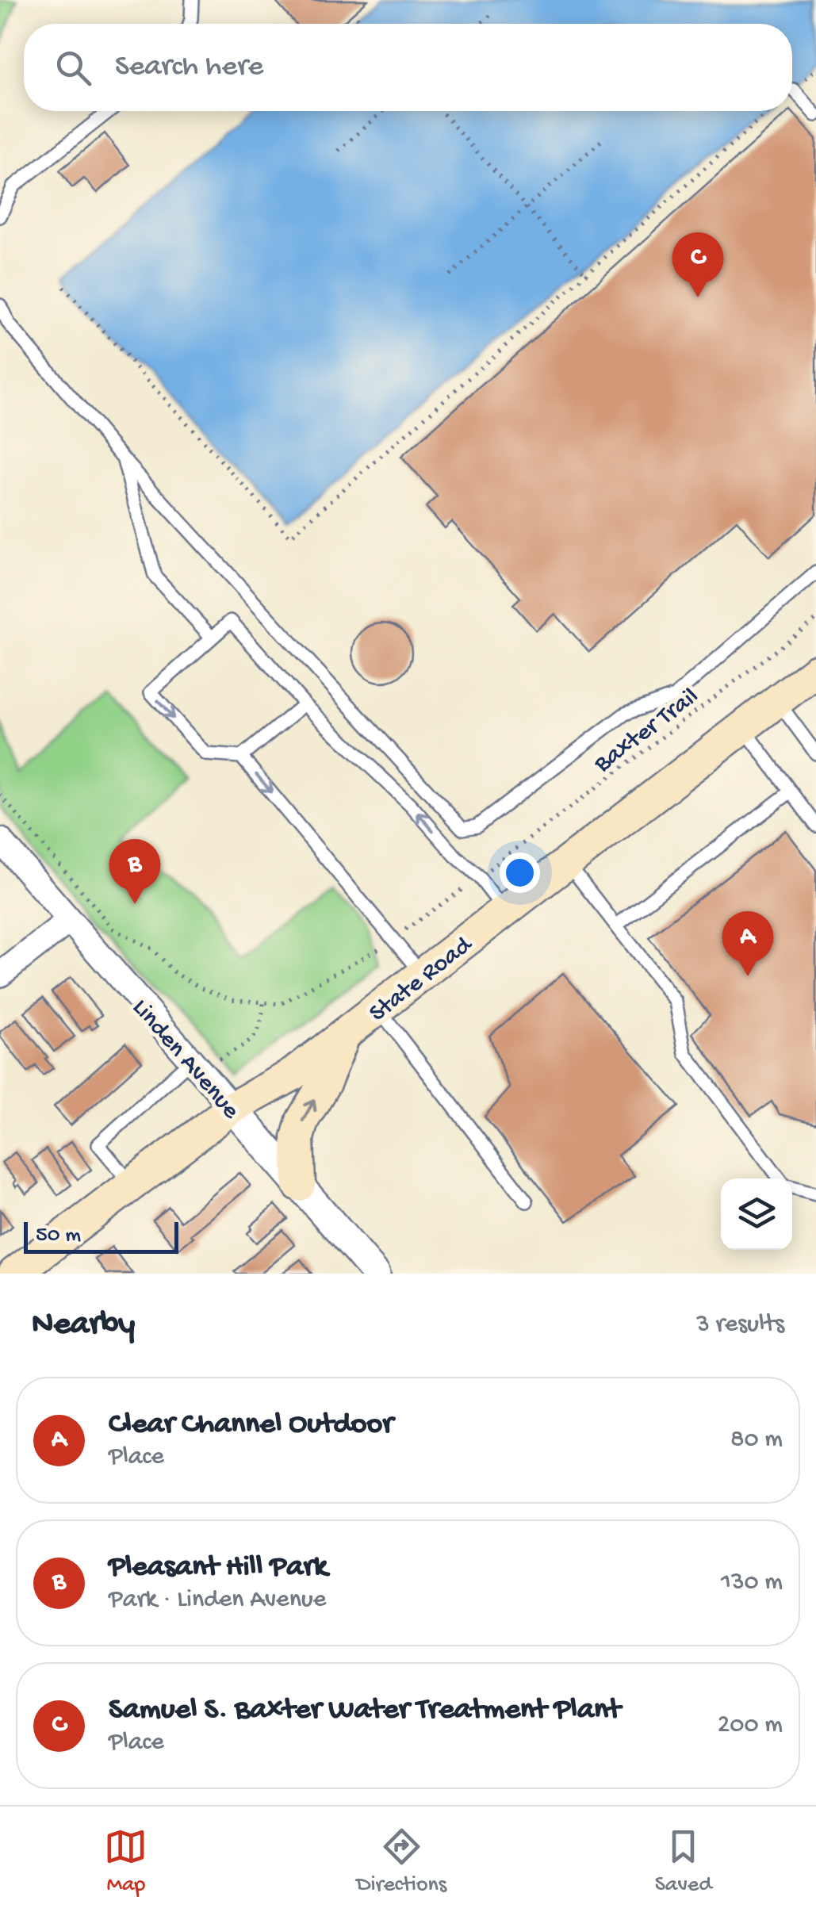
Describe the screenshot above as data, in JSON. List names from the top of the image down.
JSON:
{
  "streets": {
    "main road": ["State Road"],
    "street": ["Linden Avenue"],
    "path": ["Baxter Trail"]
  },
  "crossings": [
    ["State Road", "Linden Avenue"]
  ],
  "scale_bar": "50 m",
  "page": {
    "search": "Search here",
    "pins": ["C", "B", "A"],
    "scale": "50 m",
    "heading": ["Nearby", "3 results"],
    "list": [
      {
        "mark": "A",
        "name": "Clear Channel Outdoor",
        "note": "Place",
        "value": "80 m"
      },
      {
        "mark": "B",
        "name": "Pleasant Hill Park",
        "note": "Park · Linden Avenue",
        "value": "130 m"
      },
      {
        "mark": "C",
        "name": "Samuel S. Baxter Water Treatment Plant",
        "note": "Place",
        "value": "200 m"
      }
    ],
    "nav": ["Map", "Directions", "Saved"]
  }
}
